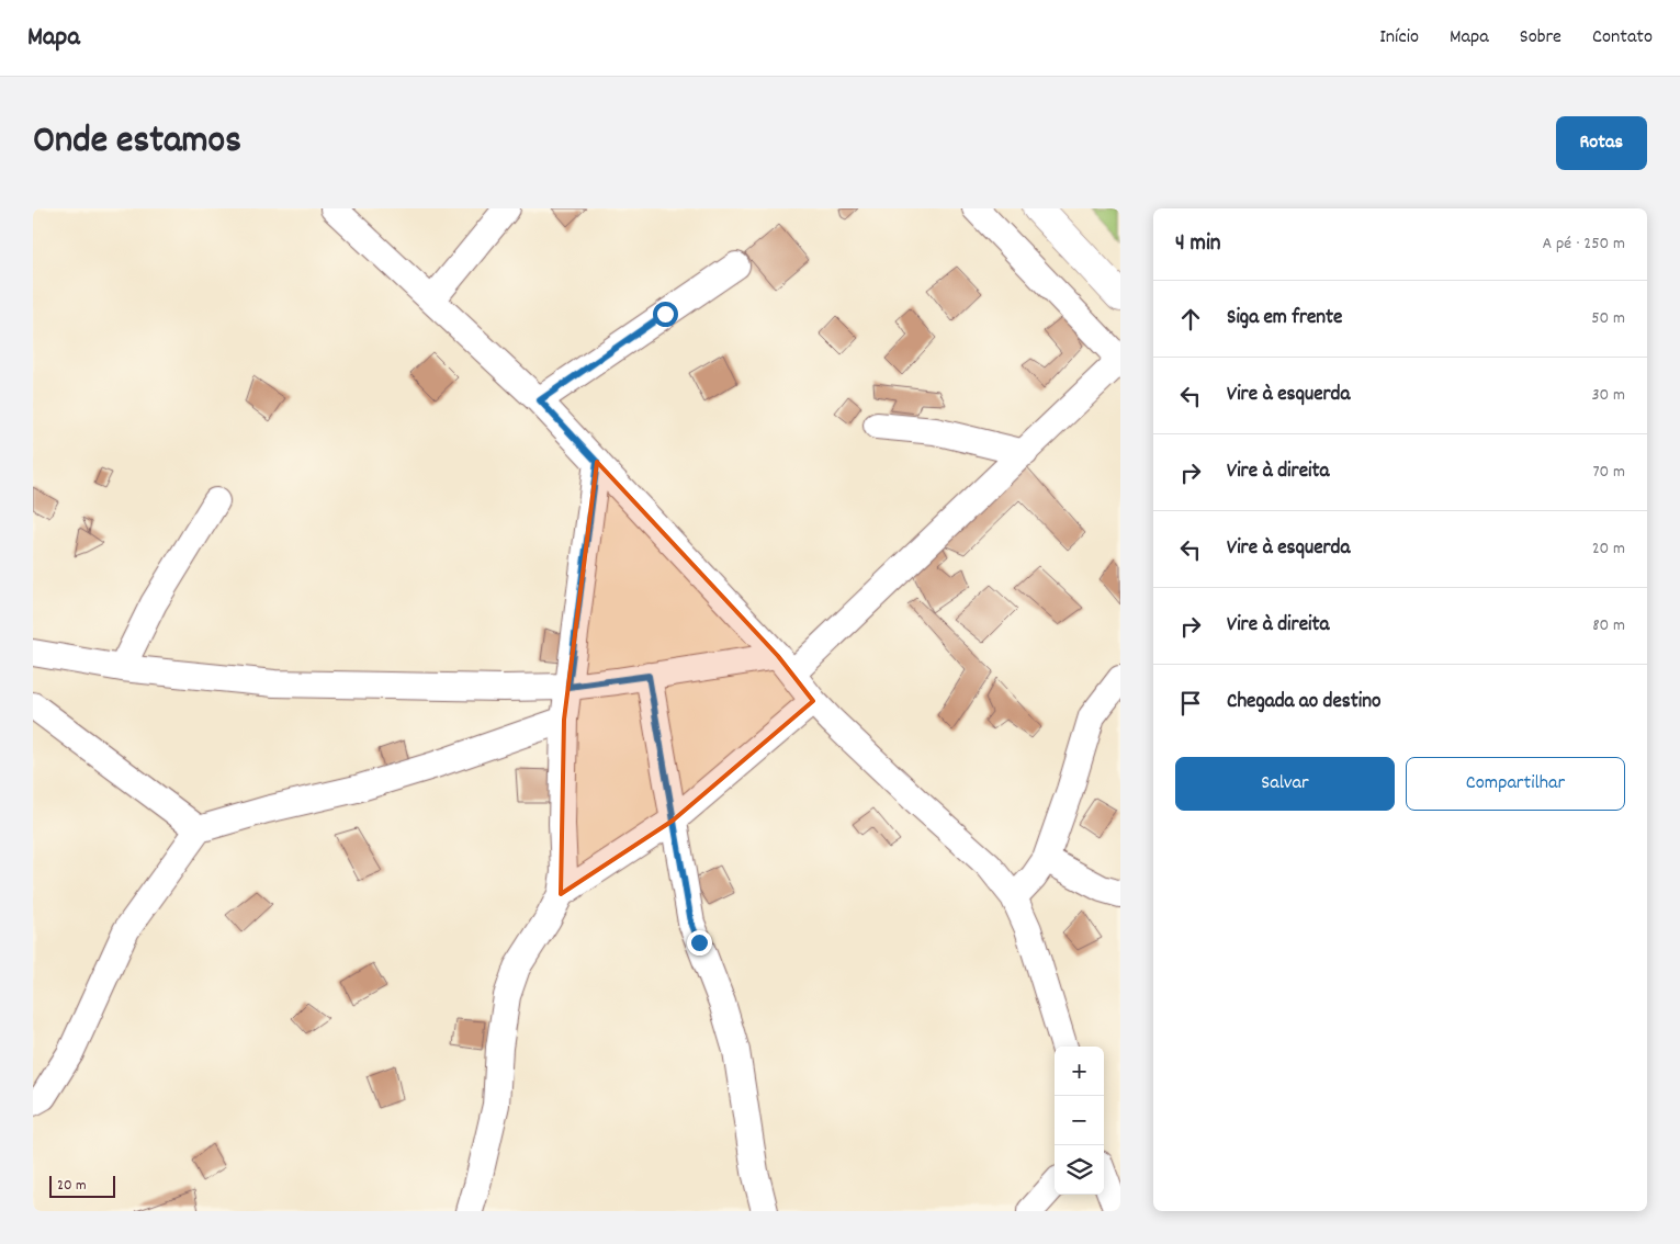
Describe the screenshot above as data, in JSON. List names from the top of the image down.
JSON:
{
  "scale_bar": "20 m",
  "page": {
    "header": "Mapa",
    "nav": [
      "Início",
      "Mapa",
      "Sobre",
      "Contato"
    ],
    "title": "Onde estamos",
    "buttons": [
      "Rotas",
      ["Salvar", "Compartilhar"]
    ],
    "heading": ["4 min", "A pé · 250 m"],
    "list": [
      ["Siga em frente", "50 m"],
      ["Vire à esquerda", "30 m"],
      ["Vire à direita", "70 m"],
      ["Vire à esquerda", "20 m"],
      ["Vire à direita", "80 m"],
      "Chegada ao destino"
    ],
    "map_buttons": ["+", "−"],
    "scale": "20 m"
  }
}
